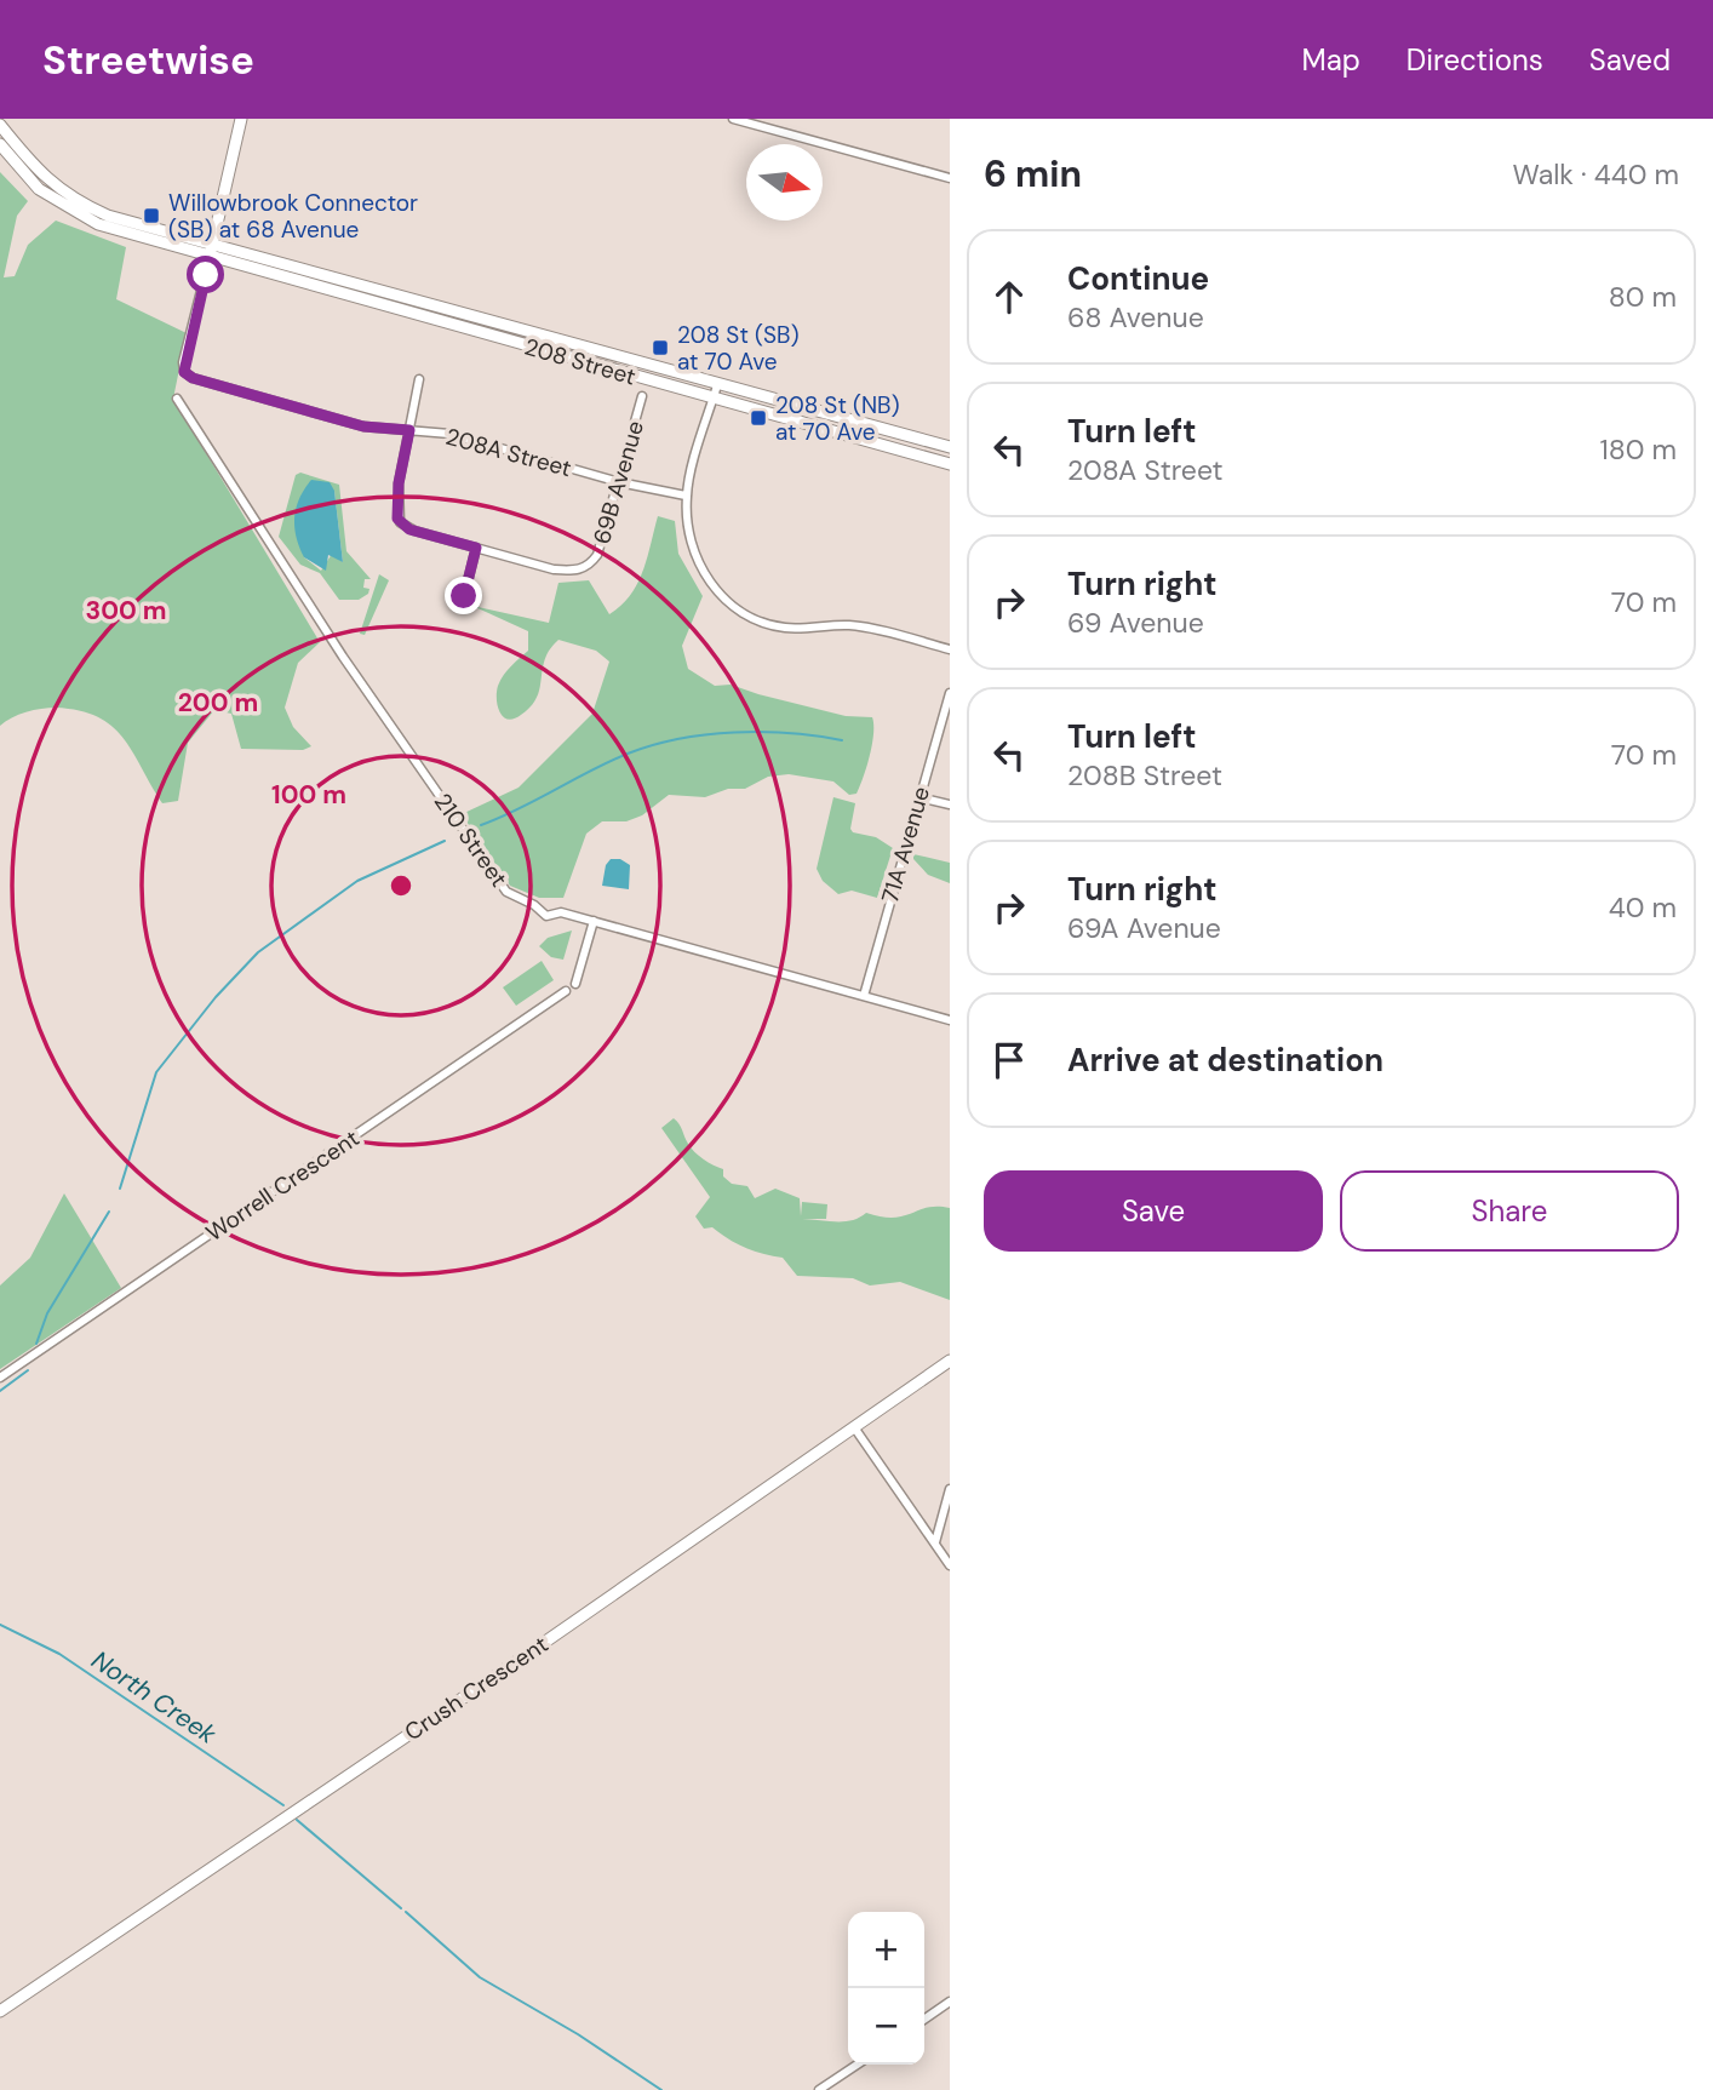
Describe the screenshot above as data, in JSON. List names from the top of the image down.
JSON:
{
  "streets": {
    "main road": ["208 Street", "Crush Crescent"],
    "street": [
      "208A Street",
      "69B Avenue",
      "210 Street",
      "71A Avenue",
      "Worrell Crescent"
    ]
  },
  "crossings": [
    ["208 Street", "208A Street"],
    ["208A Street", "69B Avenue"],
    ["210 Street", "71A Avenue"]
  ],
  "water": ["North Creek"],
  "places": {
    "transit": ["Willowbrook Connector (SB) at 68 Avenue", "208 St (SB) at 70 Ave", "208 St (NB) at 70 Ave"]
  },
  "north": "right",
  "page": {
    "header": "Streetwise",
    "nav": ["Map", "Directions", "Saved"],
    "heading": ["6 min", "Walk · 440 m"],
    "list": [
      ["Continue", "68 Avenue", "80 m"],
      ["Turn left", "208A Street", "180 m"],
      ["Turn right", "69 Avenue", "70 m"],
      ["Turn left", "208B Street", "70 m"],
      ["Turn right", "69A Avenue", "40 m"],
      "Arrive at destination"
    ],
    "buttons": ["Save", "Share"],
    "map_buttons": ["+", "−"]
  },
  "rings": ["300 m", "200 m", "100 m"]
}
